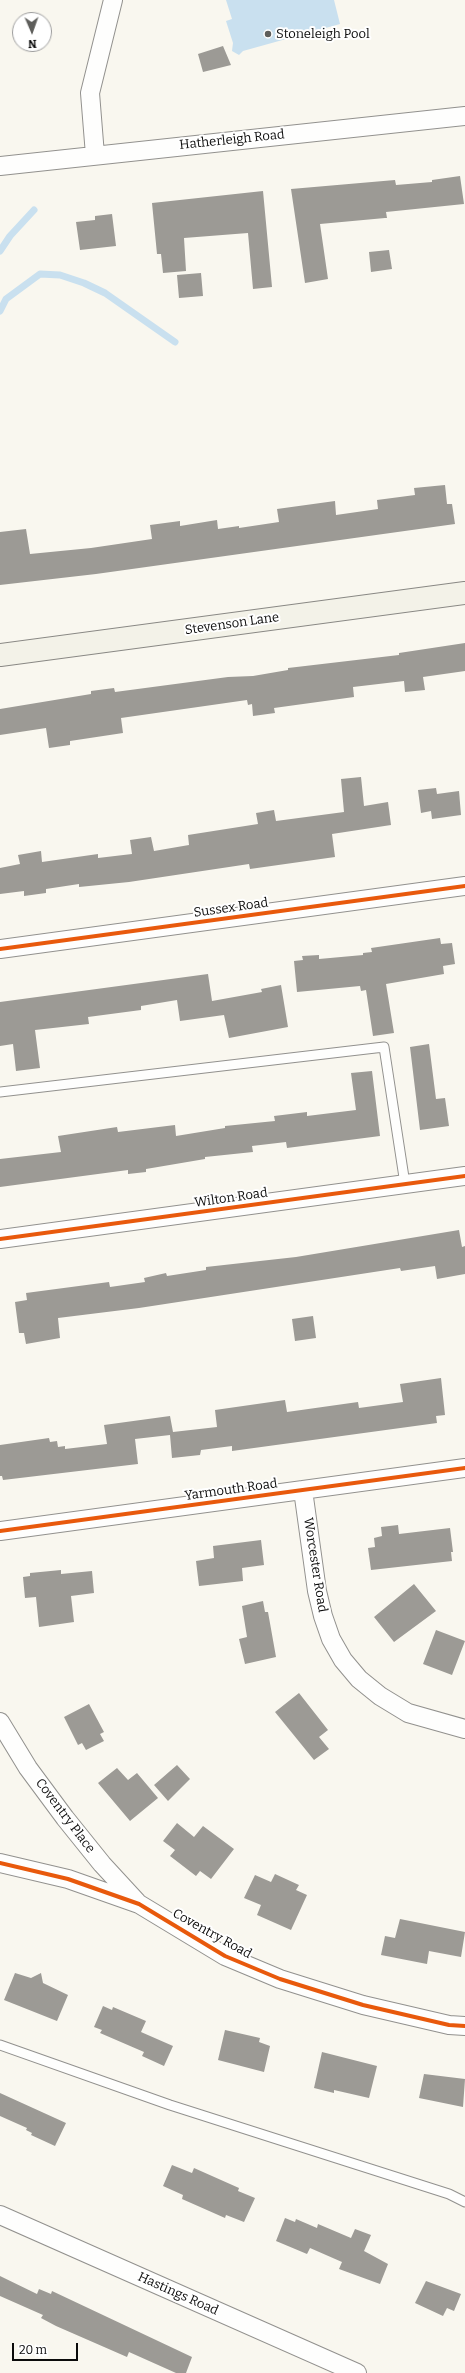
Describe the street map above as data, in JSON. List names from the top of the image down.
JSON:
{
  "streets": {
    "street": [
      "Hatherleigh Road",
      "Stevenson Lane",
      "Sussex Road",
      "Wilton Road",
      "Yarmouth Road",
      "Worcester Road",
      "Coventry Place",
      "Coventry Road",
      "Hastings Road"
    ]
  },
  "crossings": [
    ["Yarmouth Road", "Worcester Road"],
    ["Coventry Place", "Coventry Road"]
  ],
  "places": ["Stoneleigh Pool"],
  "scale_bar": "20 m",
  "north": "bottom"
}
